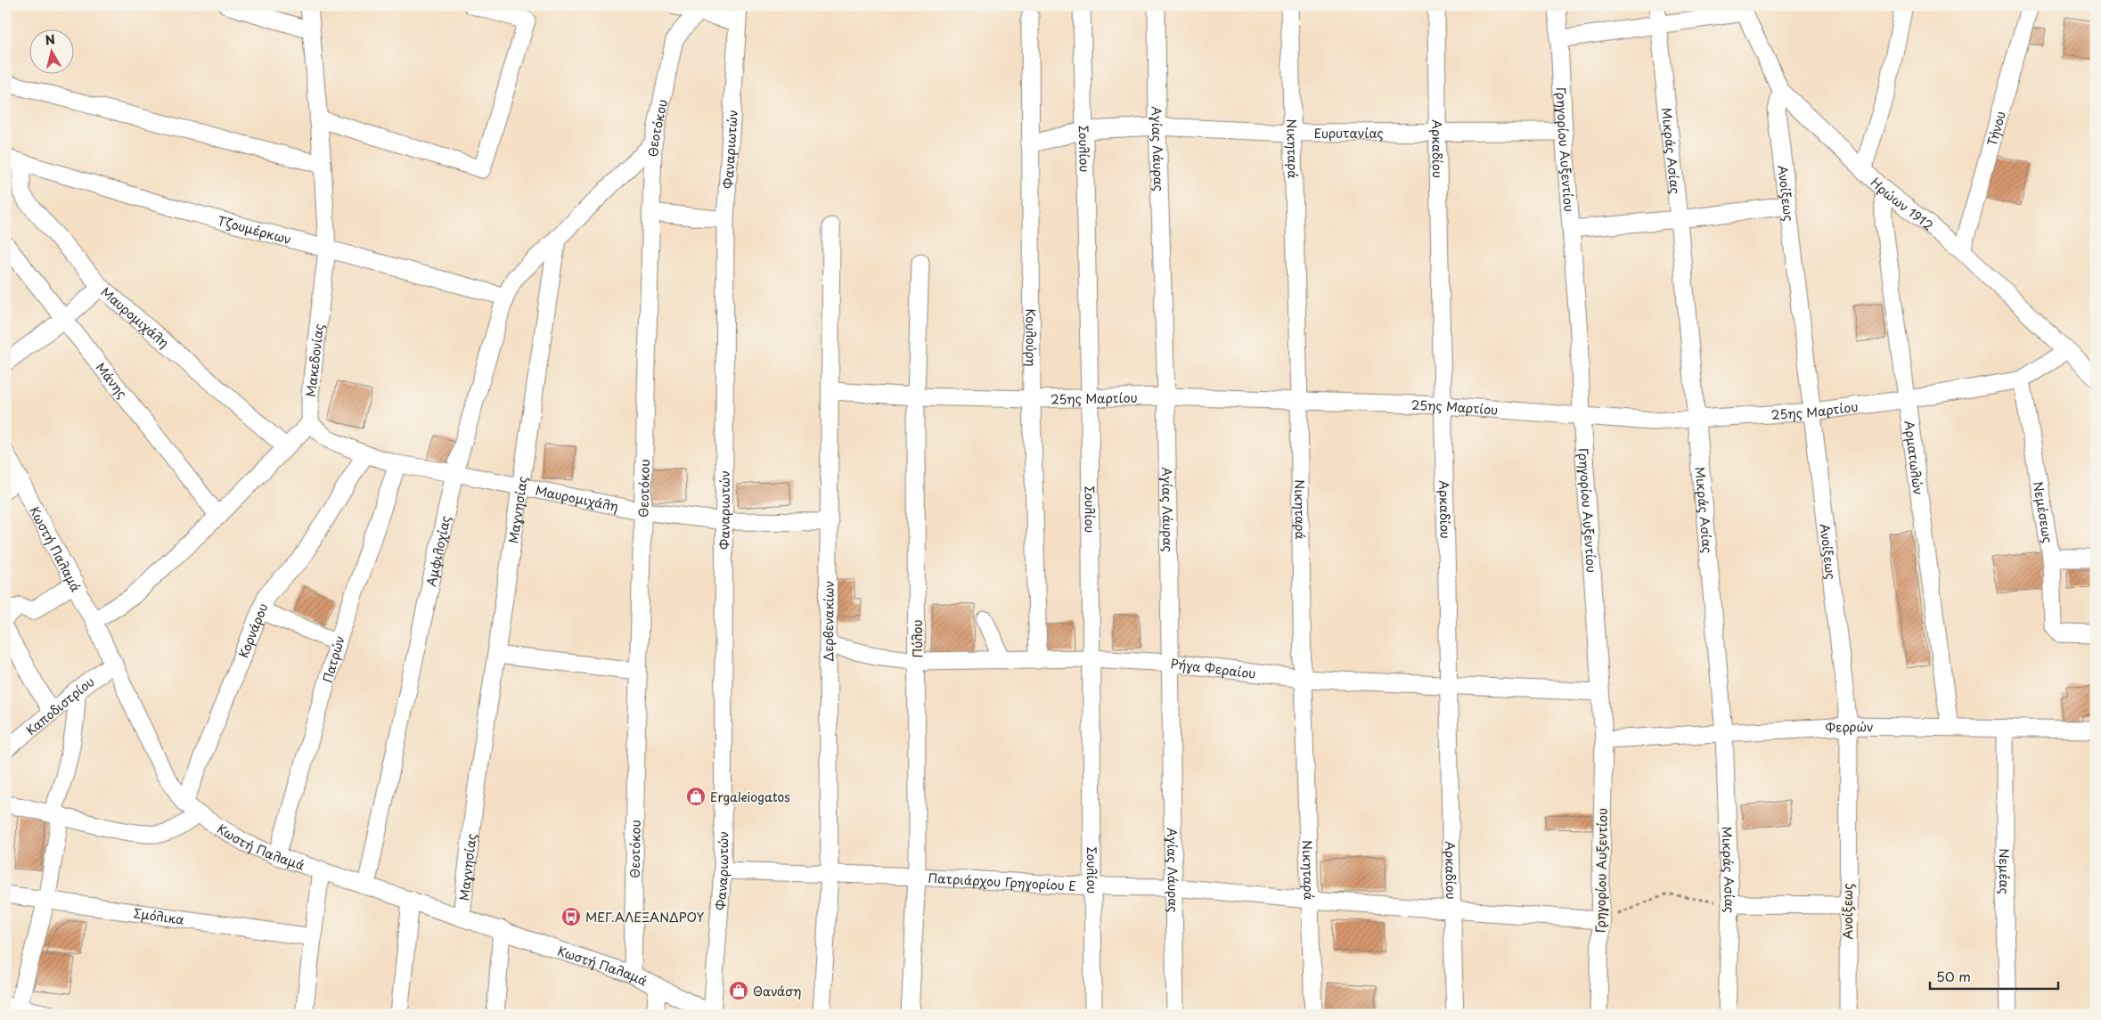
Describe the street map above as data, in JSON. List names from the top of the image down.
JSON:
{
  "streets": {
    "street": [
      "Θεοτόκου",
      "Τήνου",
      "Ευρυτανίας",
      "Φαναριωτών",
      "Σουλίου",
      "Αγίας Λάυρας",
      "Νικηταρά",
      "Αρκαδίου",
      "Γρηγορίου Αυξεντίου",
      "Μικράς Ασίας",
      "Ανοίξεως",
      "Ηρώων 1912",
      "Τζουμέρκων",
      "Μαυρομιχάλη",
      "Κουλούρη",
      "Μακεδονίας",
      "Μάνης",
      "25ης Μαρτίου",
      "Αρματωλών",
      "Μαγνησίας",
      "Νεμέσεως",
      "Κωστή Παλαμά",
      "Αμφιλοχίας",
      "Δερβενακίων",
      "Κορνάρου",
      "Πύλου",
      "Πατρών",
      "Ρήγα Φεραίου",
      "Καποδιστρίου",
      "Φερρών",
      "Νεμέας",
      "Πατριάρχου Γρηγορίου Ε",
      "Σμόλικα"
    ]
  },
  "crossings": [
    ["Θεοτόκου", "Μαυρομιχάλη"],
    ["Θεοτόκου", "Κωστή Παλαμά"],
    ["Τήνου", "Ηρώων 1912"],
    ["Ευρυτανίας", "Σουλίου"],
    ["Ευρυτανίας", "Αγίας Λάυρας"],
    ["Ευρυτανίας", "Νικηταρά"],
    ["Ευρυτανίας", "Αρκαδίου"],
    ["Ευρυτανίας", "Γρηγορίου Αυξεντίου"],
    ["Ευρυτανίας", "Κουλούρη"],
    ["Φαναριωτών", "Μαυρομιχάλη"],
    ["Φαναριωτών", "Κωστή Παλαμά"],
    ["Φαναριωτών", "Πατριάρχου Γρηγορίου Ε"],
    ["Σουλίου", "25ης Μαρτίου"],
    ["Σουλίου", "Ρήγα Φεραίου"],
    ["Σουλίου", "Πατριάρχου Γρηγορίου Ε"],
    ["Αγίας Λάυρας", "25ης Μαρτίου"],
    ["Αγίας Λάυρας", "Ρήγα Φεραίου"],
    ["Αγίας Λάυρας", "Πατριάρχου Γρηγορίου Ε"],
    ["Νικηταρά", "25ης Μαρτίου"],
    ["Νικηταρά", "Ρήγα Φεραίου"],
    ["Νικηταρά", "Πατριάρχου Γρηγορίου Ε"],
    ["Αρκαδίου", "25ης Μαρτίου"],
    ["Αρκαδίου", "Ρήγα Φεραίου"],
    ["Αρκαδίου", "Πατριάρχου Γρηγορίου Ε"],
    ["Γρηγορίου Αυξεντίου", "25ης Μαρτίου"],
    ["Γρηγορίου Αυξεντίου", "Ρήγα Φεραίου"],
    ["Γρηγορίου Αυξεντίου", "Φερρών"],
    ["Γρηγορίου Αυξεντίου", "Πατριάρχου Γρηγορίου Ε"],
    ["Μικράς Ασίας", "25ης Μαρτίου"],
    ["Μικράς Ασίας", "Φερρών"],
    ["Ανοίξεως", "Ηρώων 1912"],
    ["Ανοίξεως", "25ης Μαρτίου"],
    ["Ανοίξεως", "Φερρών"],
    ["Ηρώων 1912", "25ης Μαρτίου"],
    ["Ηρώων 1912", "Αρματωλών"],
    ["Τζουμέρκων", "Μαυρομιχάλη"],
    ["Τζουμέρκων", "Μακεδονίας"],
    ["Τζουμέρκων", "Αμφιλοχίας"],
    ["Μαυρομιχάλη", "Μακεδονίας"],
    ["Μαυρομιχάλη", "Μαγνησίας"],
    ["Μαυρομιχάλη", "Αμφιλοχίας"],
    ["Μαυρομιχάλη", "Δερβενακίων"],
    ["Μαυρομιχάλη", "Κορνάρου"],
    ["Μαυρομιχάλη", "Πατρών"],
    ["Κουλούρη", "25ης Μαρτίου"],
    ["Κουλούρη", "Ρήγα Φεραίου"],
    ["25ης Μαρτίου", "Αρματωλών"],
    ["25ης Μαρτίου", "Νεμέσεως"],
    ["25ης Μαρτίου", "Δερβενακίων"],
    ["25ης Μαρτίου", "Πύλου"],
    ["Αρματωλών", "Φερρών"],
    ["Μαγνησίας", "Κωστή Παλαμά"],
    ["Μαγνησίας", "Αμφιλοχίας"],
    ["Κωστή Παλαμά", "Αμφιλοχίας"],
    ["Κωστή Παλαμά", "Κορνάρου"],
    ["Κωστή Παλαμά", "Πατρών"],
    ["Κωστή Παλαμά", "Καποδιστρίου"],
    ["Δερβενακίων", "Ρήγα Φεραίου"],
    ["Δερβενακίων", "Πατριάρχου Γρηγορίου Ε"],
    ["Πύλου", "Ρήγα Φεραίου"],
    ["Πύλου", "Πατριάρχου Γρηγορίου Ε"],
    ["Φερρών", "Νεμέας"]
  ],
  "places": {
    "shop": ["Ergaleiogatos", "Θανάση"],
    "bus stop": ["ΜΕΓ.ΑΛΕΞΑΝΔΡΟΥ"]
  },
  "scale_bar": "50 m",
  "north": "top"
}
